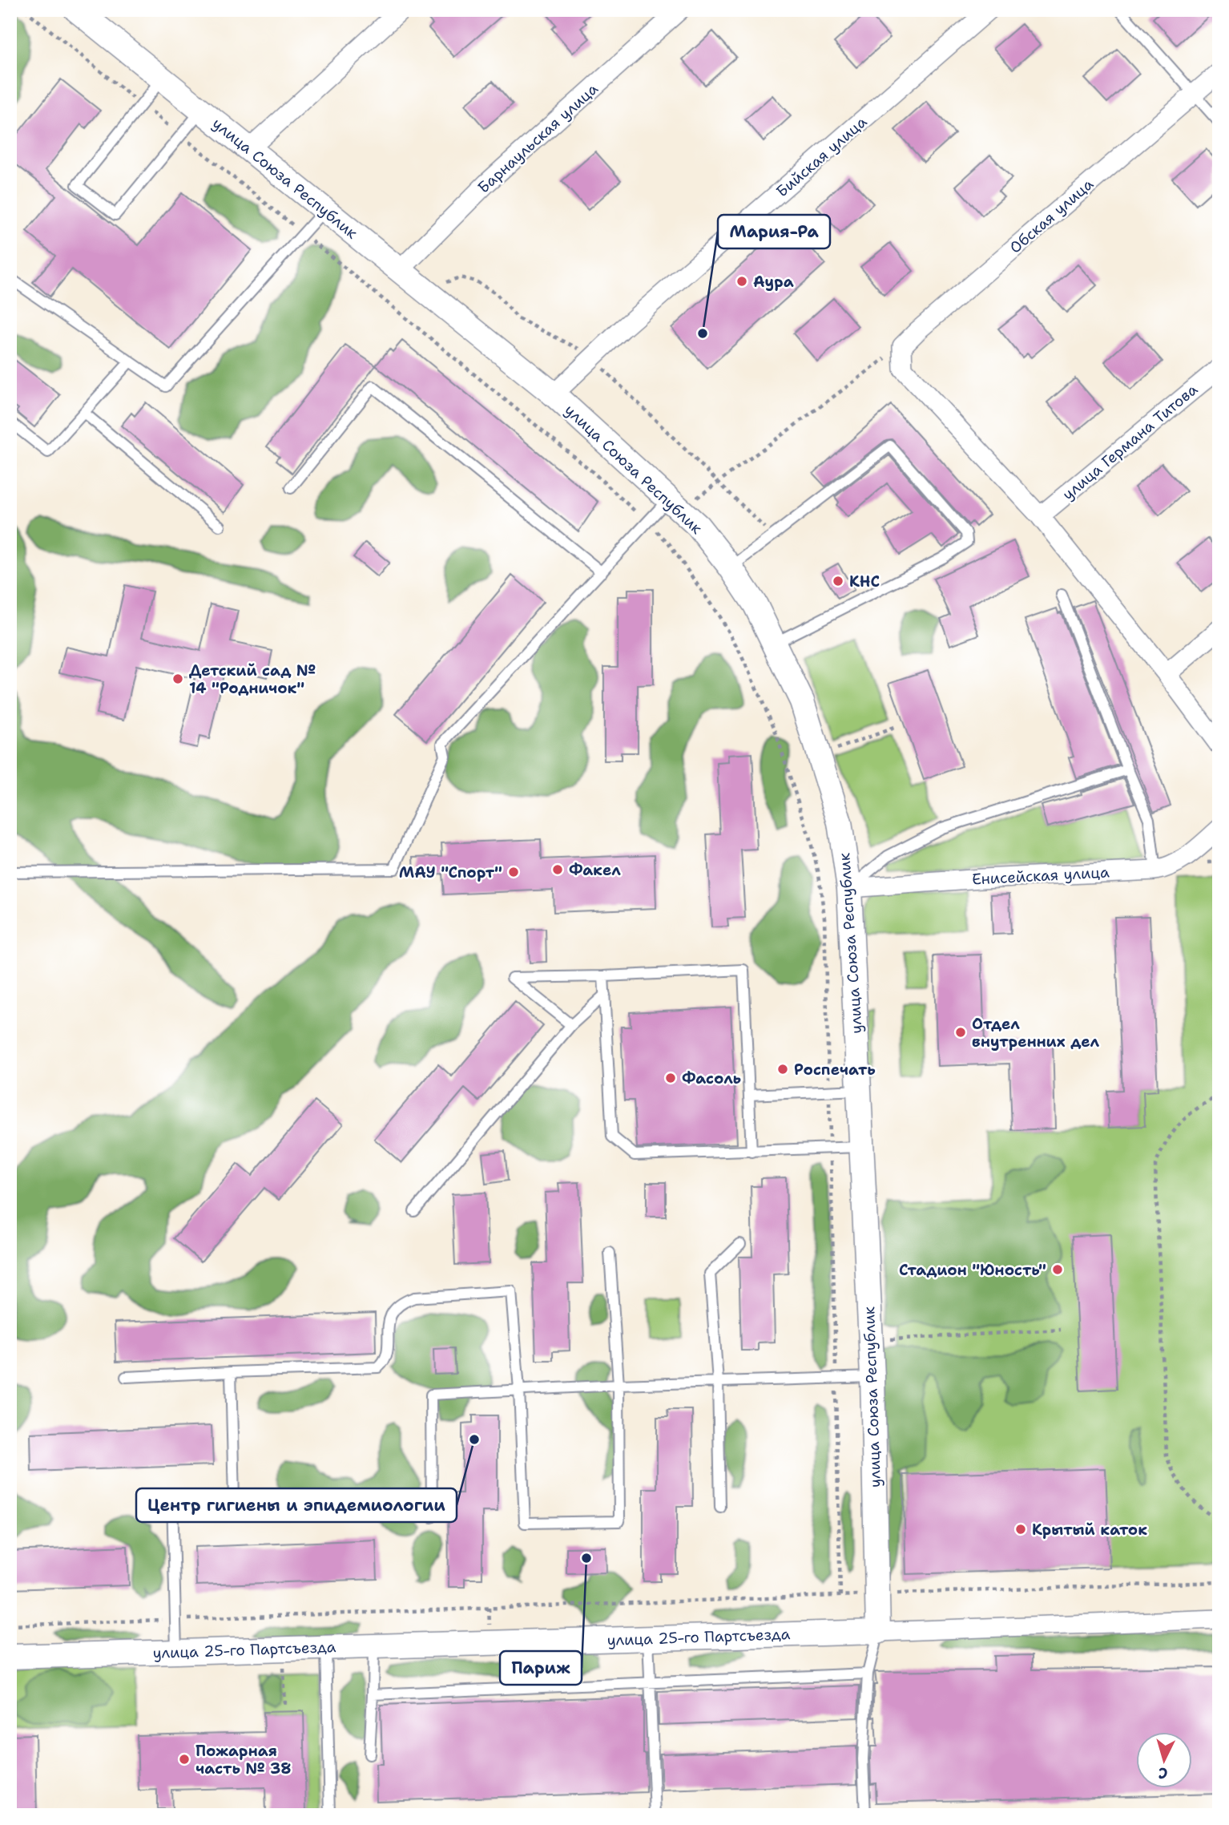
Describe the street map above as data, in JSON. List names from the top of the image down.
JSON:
{
  "streets": {
    "street": [
      "Барнаульская улица",
      "Бийская улица",
      "улица Союза Республик",
      "Обская улица",
      "улица Германа Титова",
      "Енисейская улица",
      "улица 25-го Партсъезда"
    ]
  },
  "crossings": [
    ["Барнаульская улица", "улица Союза Республик"],
    ["Бийская улица", "улица Союза Республик"],
    ["улица Союза Республик", "Енисейская улица"],
    ["улица Союза Республик", "улица 25-го Партсъезда"]
  ],
  "places": [
    "Аура",
    "Мария-Ра",
    "КНС",
    "Детский сад № 14 \"Родничок\"",
    "Факел",
    "МАУ \"Спорт\"",
    "Отдел внутренних дел",
    "Роспечать",
    "Фасоль",
    "Стадион \"Юность\"",
    "Центр гигиены и эпидемиологии",
    "Крытый каток",
    "Париж",
    "Пожарная часть № 38"
  ],
  "north": "bottom"
}
